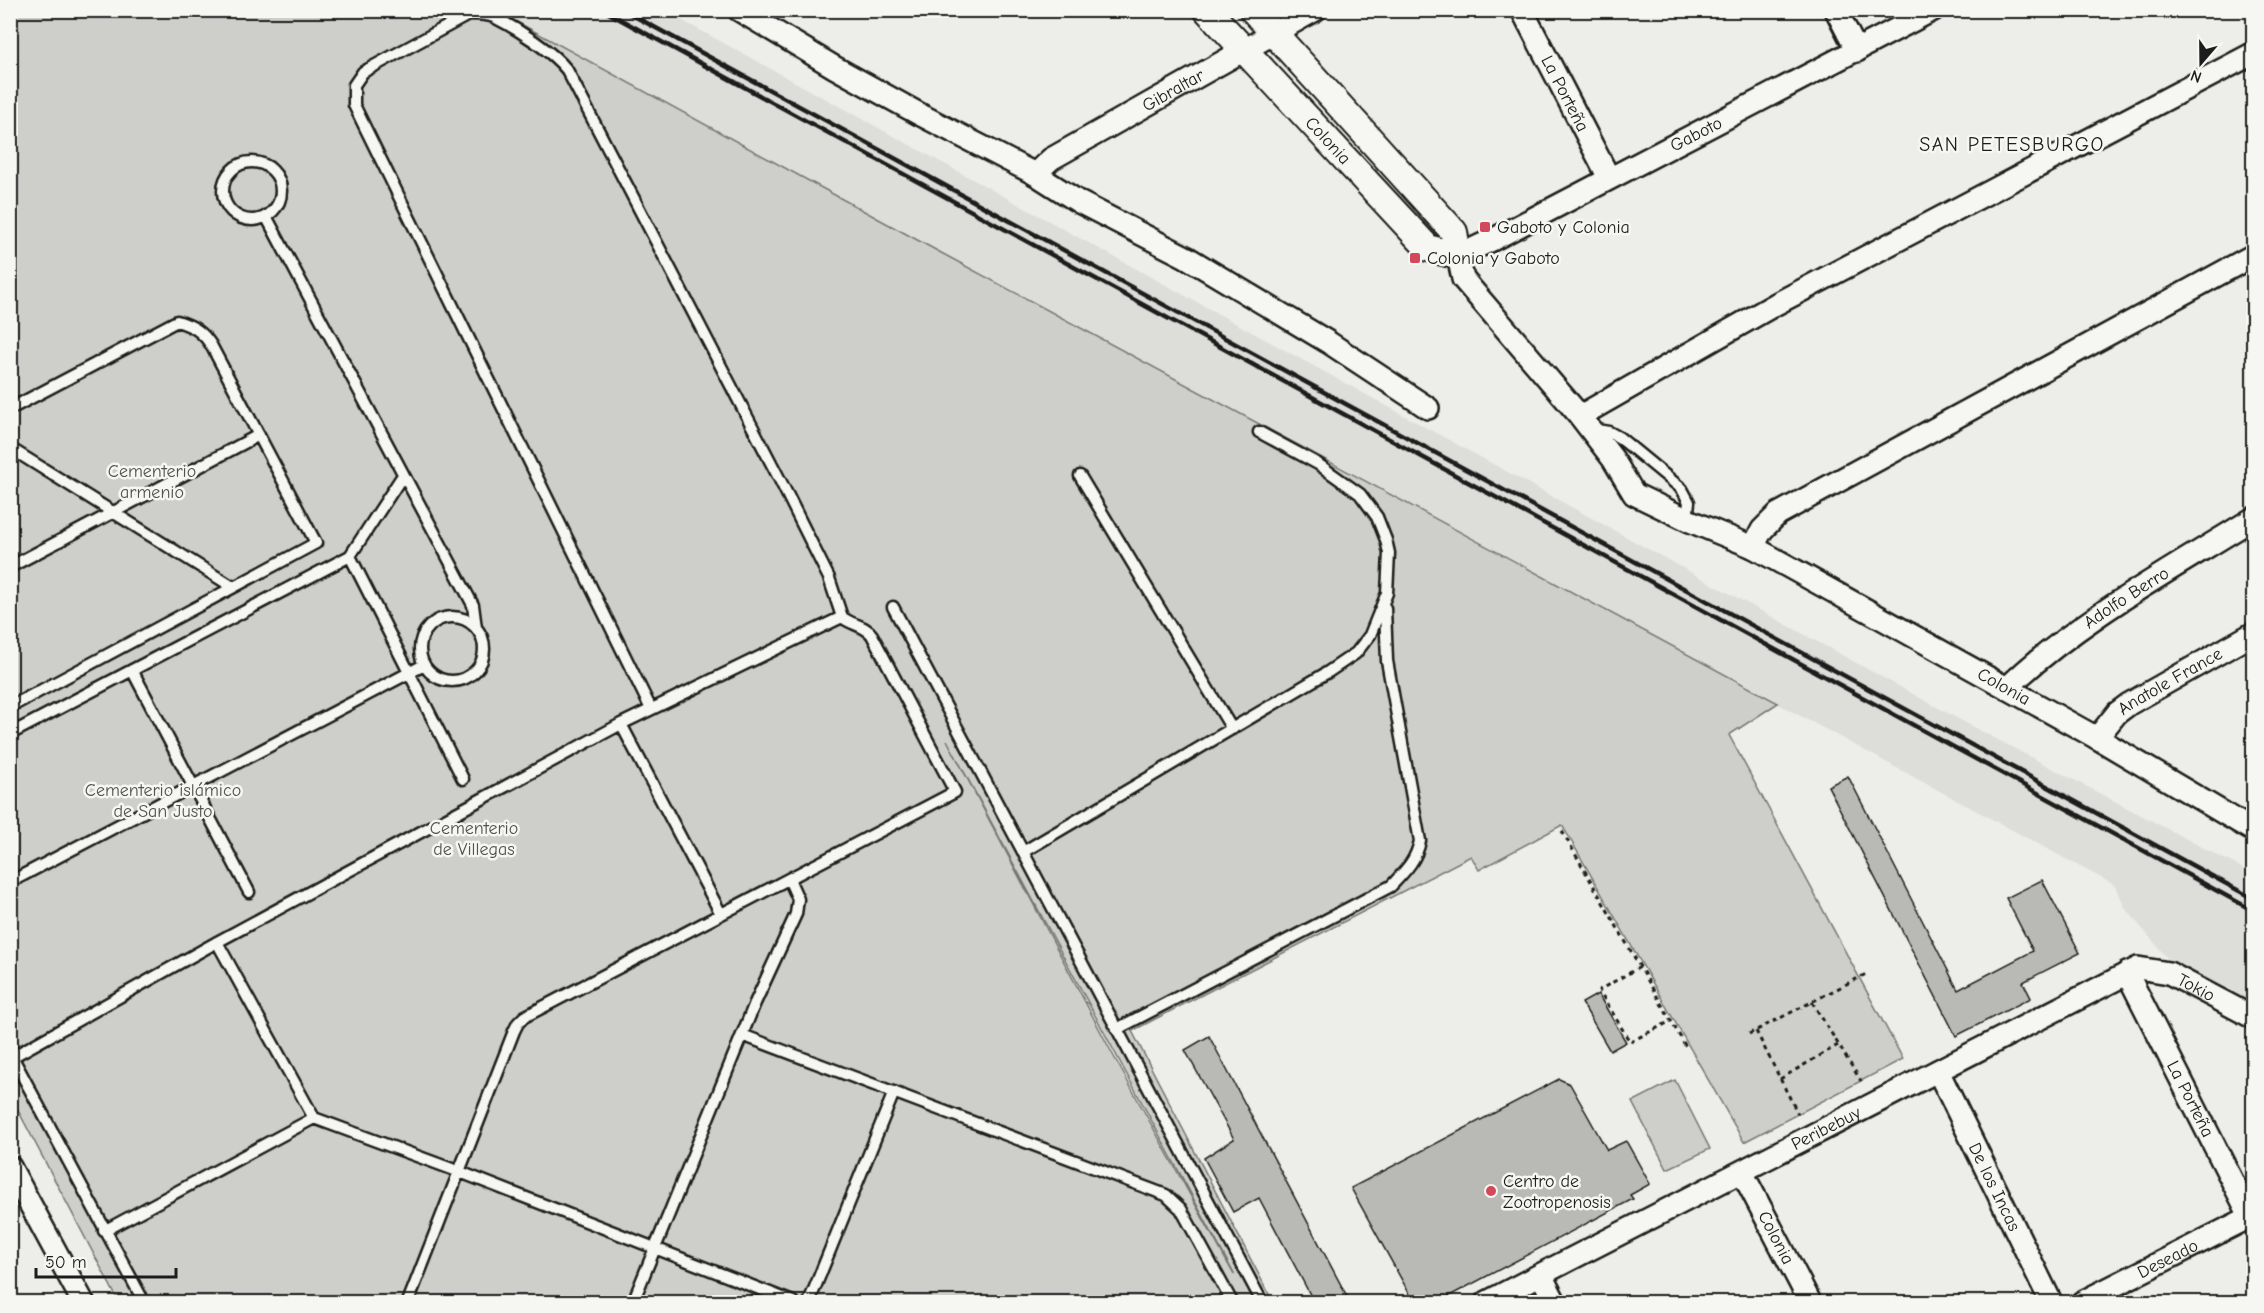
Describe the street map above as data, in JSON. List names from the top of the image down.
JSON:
{
  "streets": {
    "street": [
      "Gibraltar",
      "La Porteña",
      "Gaboto",
      "Colonia",
      "Adolfo Berro",
      "Anatole France",
      "Tokio",
      "Peribebuy",
      "De los Incas",
      "Deseado"
    ]
  },
  "crossings": [
    ["Gibraltar", "Colonia"],
    ["La Porteña", "Gaboto"],
    ["La Porteña", "Peribebuy"],
    ["La Porteña", "Deseado"],
    ["Gaboto", "Colonia"],
    ["Colonia", "Adolfo Berro"],
    ["Colonia", "Anatole France"],
    ["Colonia", "Peribebuy"],
    ["Tokio", "Peribebuy"],
    ["Peribebuy", "De los Incas"]
  ],
  "districts": ["SAN PETESBURGO"],
  "parks": ["Cementerio armenio", "Cementerio islámico de San Justo", "Cementerio de Villegas"],
  "places": {
    "transit": ["Gaboto y Colonia", "Colonia y Gaboto"],
    "other": ["Centro de Zootropenosis"]
  },
  "scale_bar": "50 m",
  "north": "bottom"
}
